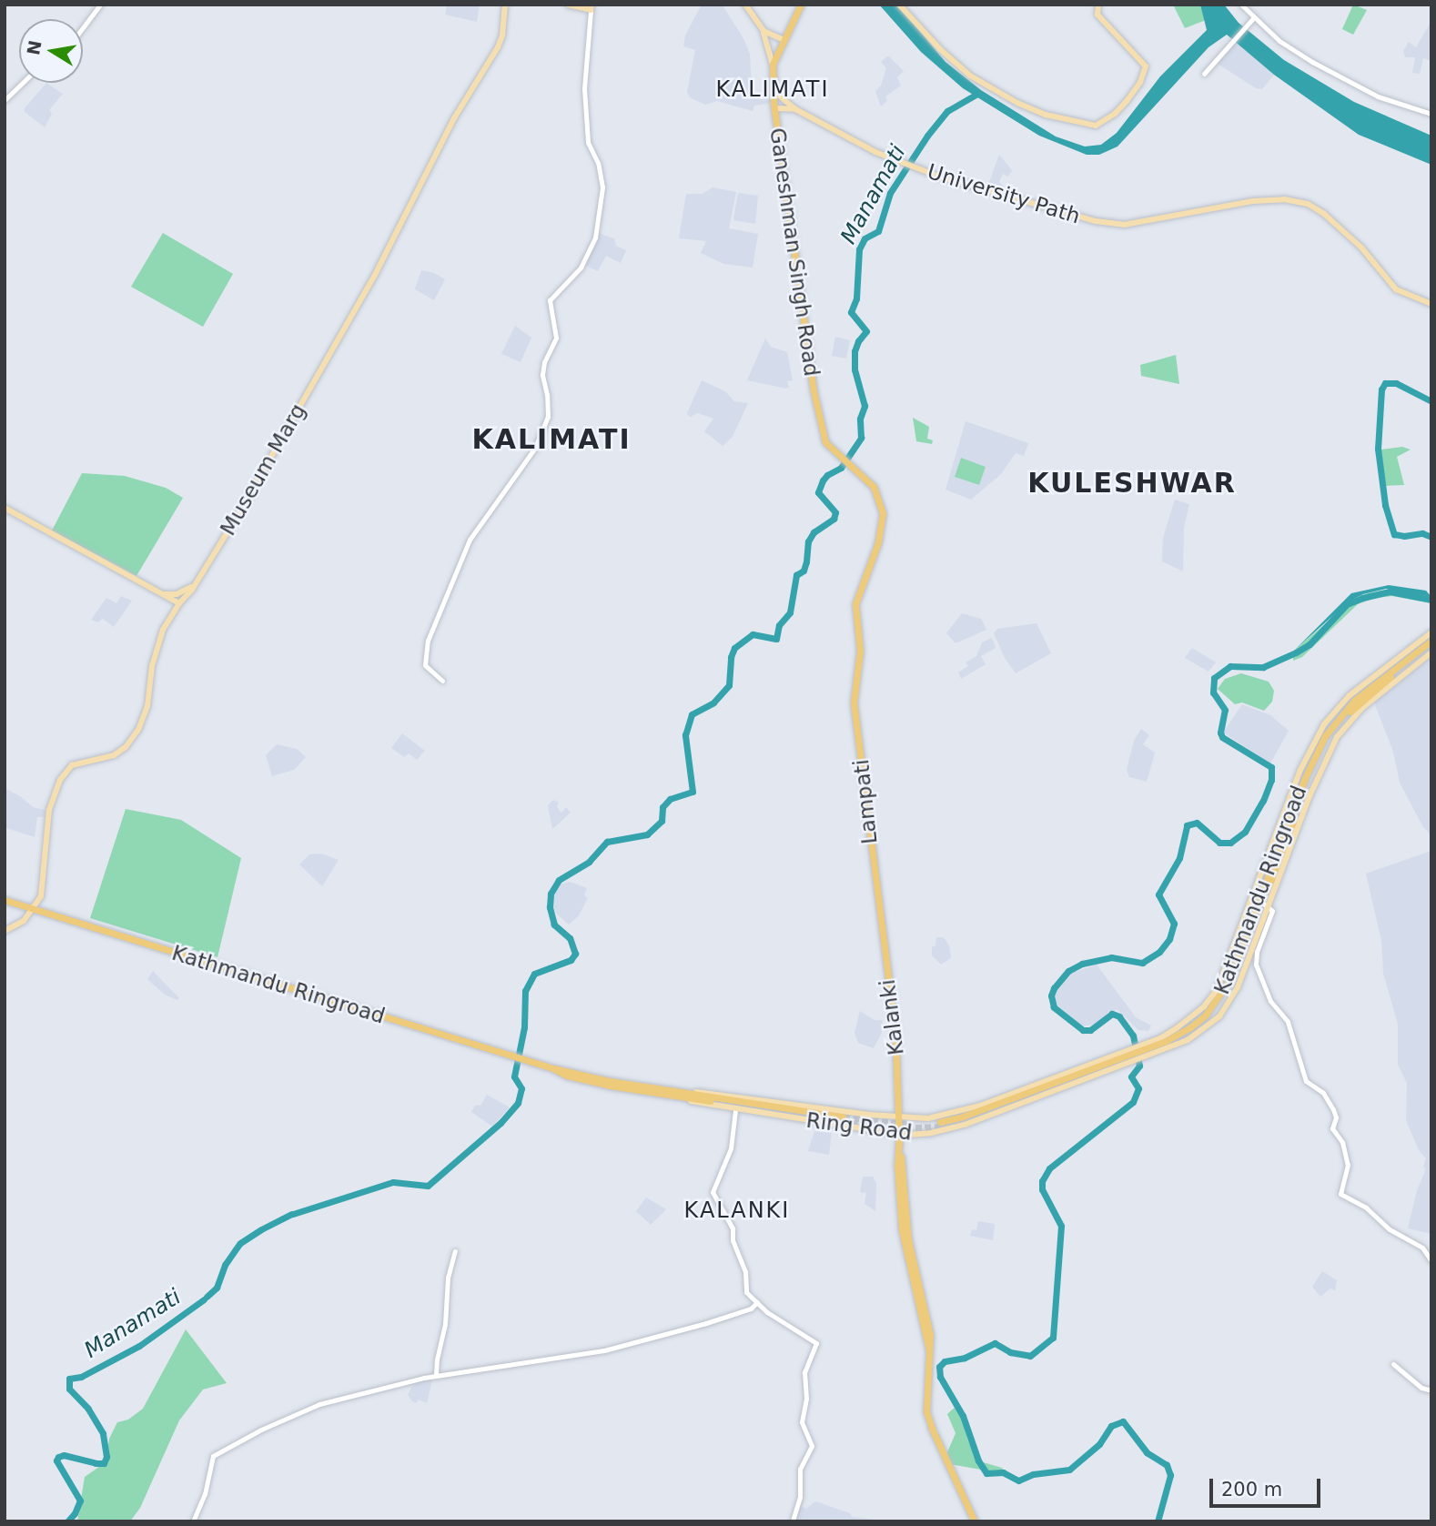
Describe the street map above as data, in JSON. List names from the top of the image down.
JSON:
{
  "streets": {
    "highway": [
      "Ganeshman Singh Road",
      "Lampati",
      "Kathmandu Ringroad",
      "Kalanki"
    ],
    "main road": ["University Path", "Museum Marg", "Ring Road"]
  },
  "crossings": [
    ["University Path", "Ganeshman Singh Road"],
    ["Ganeshman Singh Road", "Lampati"],
    ["Museum Marg", "Kathmandu Ringroad"],
    ["Lampati", "Kalanki"],
    ["Kathmandu Ringroad", "Ring Road"],
    ["Kalanki", "Ring Road"]
  ],
  "districts": [
    "KALIMATI",
    "KALIMATI",
    "KULESHWAR",
    "KALANKI"
  ],
  "water": ["Manamati"],
  "scale_bar": "200 m",
  "north": "left"
}
